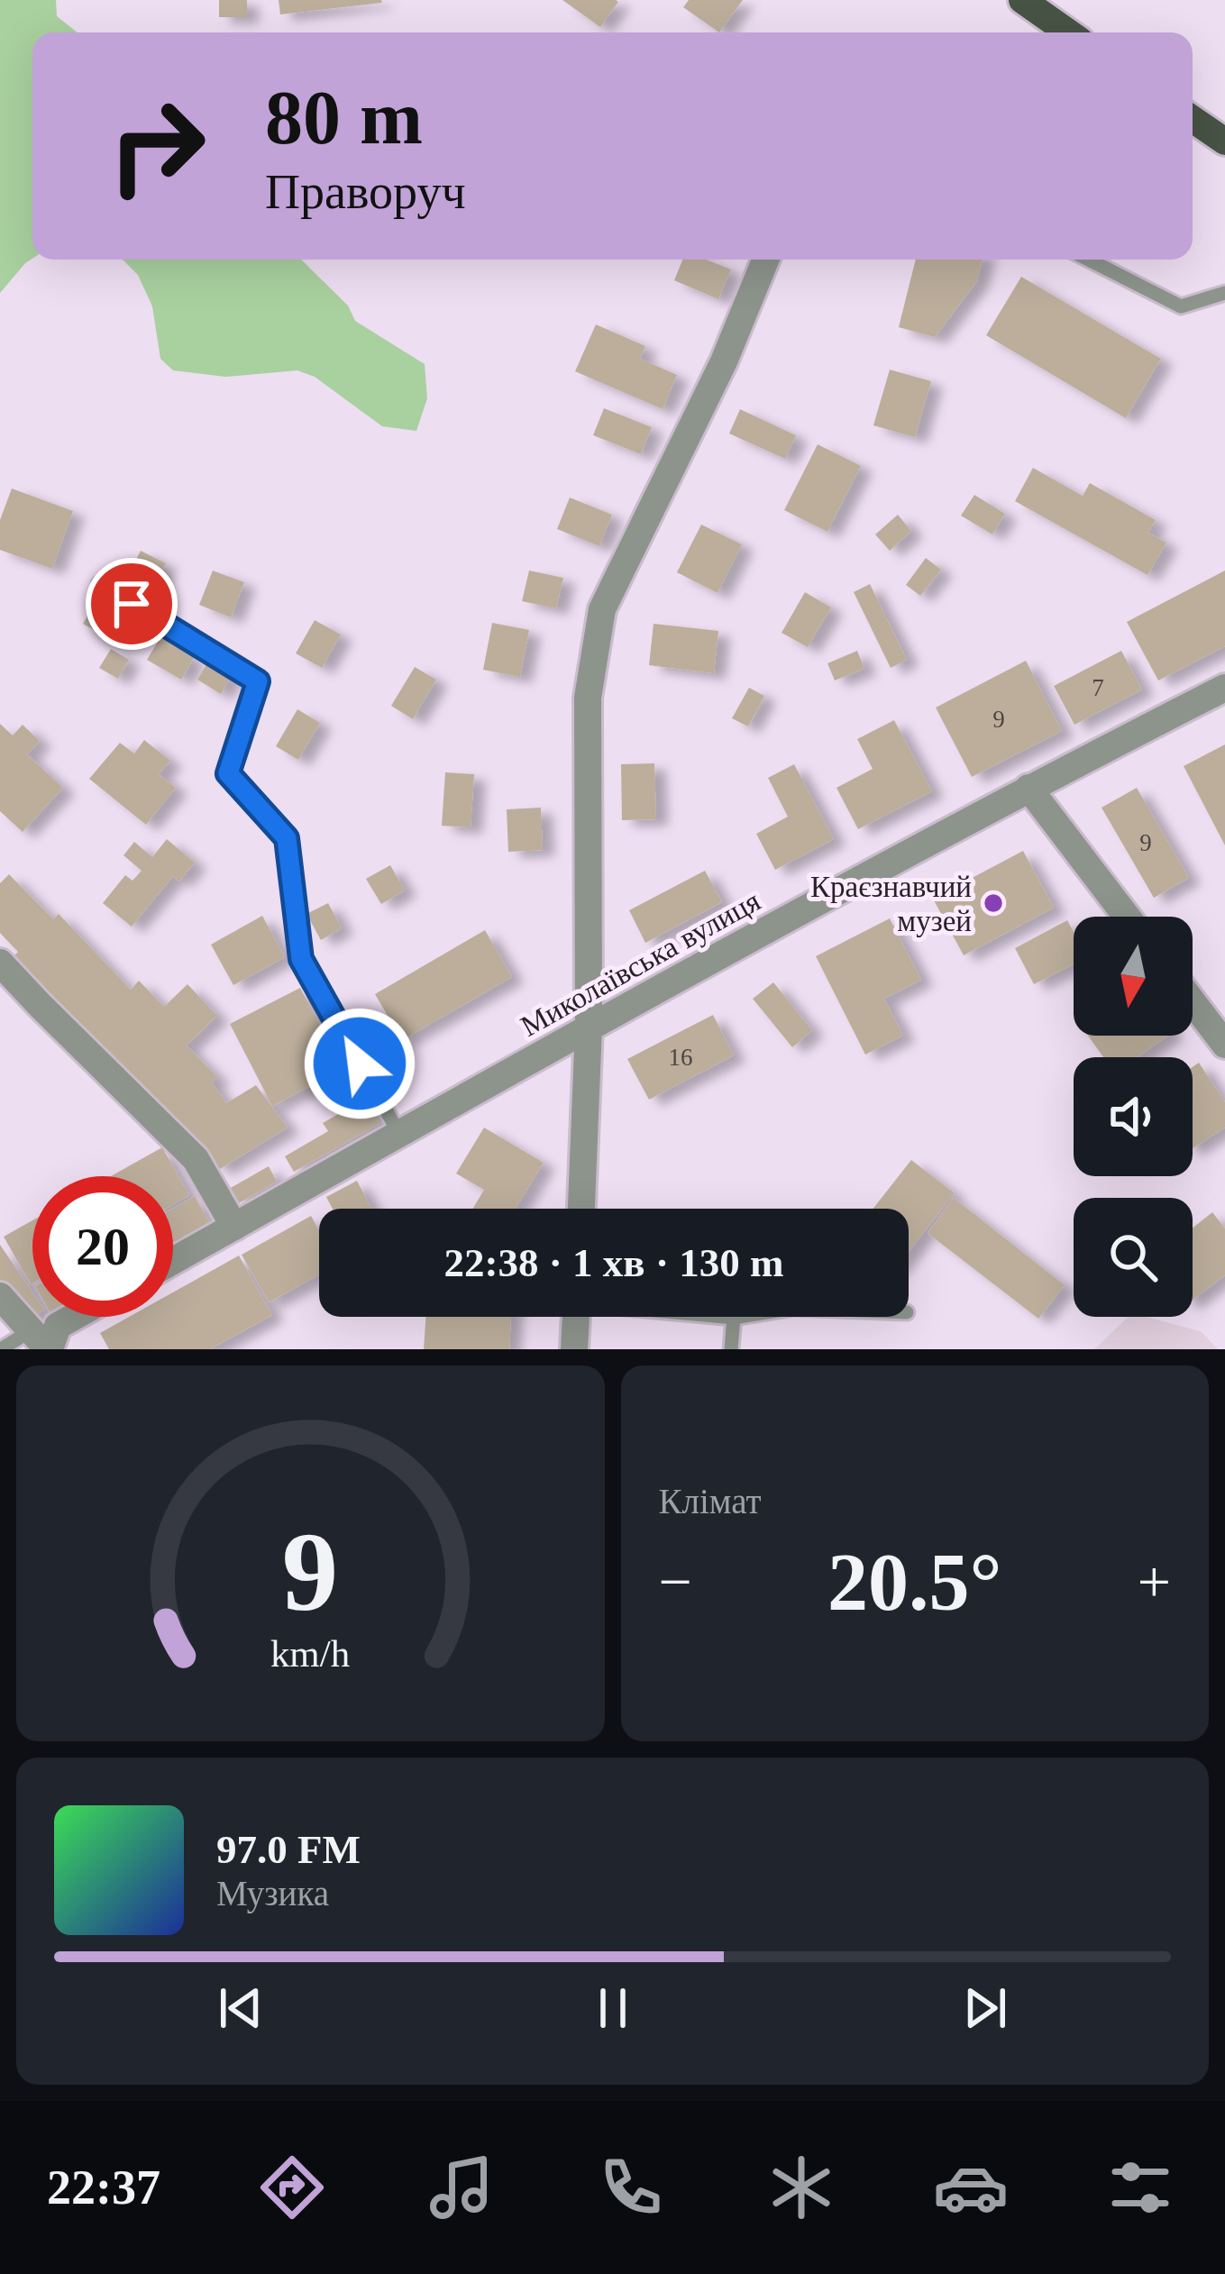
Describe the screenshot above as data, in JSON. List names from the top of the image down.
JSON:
{
  "streets": {
    "street": ["Миколаївська вулиця"]
  },
  "places": ["Краєзнавчий музей"],
  "house_numbers": [
    "7",
    "9",
    "9",
    "16"
  ],
  "north": "bottom",
  "page": {
    "turn": ["80 m", "Праворуч"],
    "limit": "20",
    "trip": "22:38 · 1 хв · 130 m",
    "tile": "Клімат",
    "heat": ["−", "20.5°", "+"],
    "song": ["97.0 FM", "Музика"],
    "tabs": "22:37",
    "gauge": ["9", "km/h"]
  }
}
